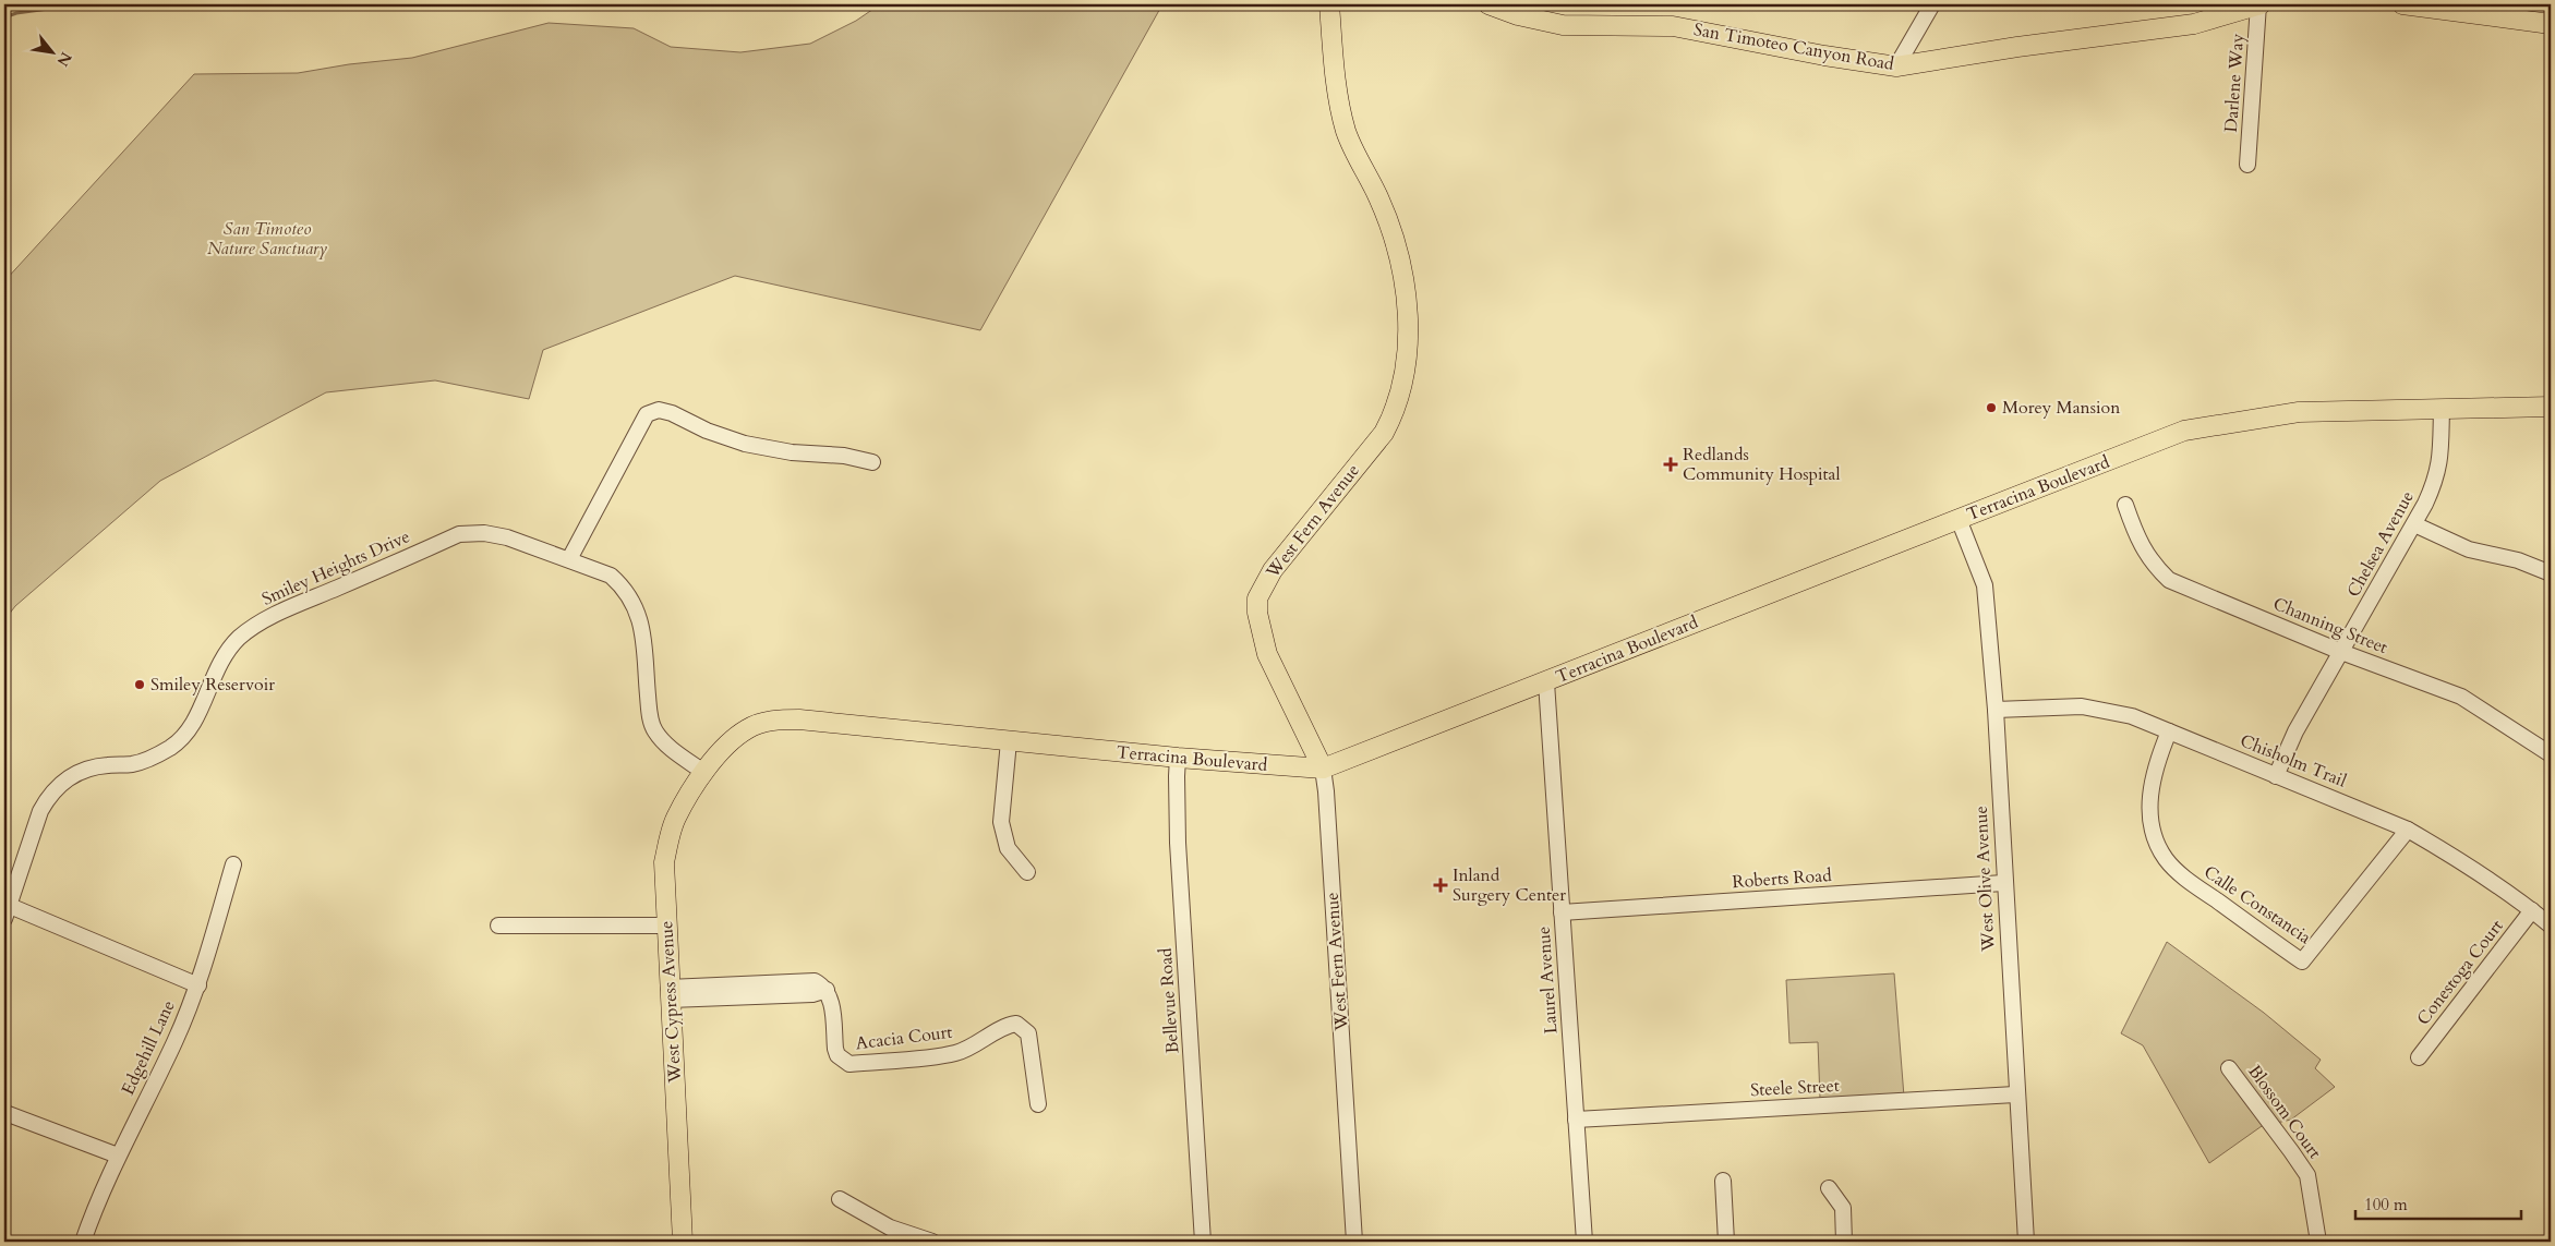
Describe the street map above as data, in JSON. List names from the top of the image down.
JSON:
{
  "streets": {
    "main road": [
      "San Timoteo Canyon Road",
      "Terracina Boulevard",
      "West Fern Avenue",
      "West Cypress Avenue"
    ],
    "street": [
      "Darlene Way",
      "Chelsea Avenue",
      "Smiley Heights Drive",
      "Channing Street",
      "Chisholm Trail",
      "Roberts Road",
      "West Olive Avenue",
      "Calle Constancia",
      "Conestoga Court",
      "Laurel Avenue",
      "Bellevue Road",
      "Acacia Court",
      "Edgehill Lane",
      "Steele Street",
      "Blossom Court"
    ]
  },
  "crossings": [
    ["San Timoteo Canyon Road", "Darlene Way"],
    ["Terracina Boulevard", "West Fern Avenue"],
    ["Terracina Boulevard", "Chelsea Avenue"],
    ["Terracina Boulevard", "Smiley Heights Drive"],
    ["Terracina Boulevard", "West Olive Avenue"],
    ["Terracina Boulevard", "Laurel Avenue"],
    ["Terracina Boulevard", "Bellevue Road"],
    ["Terracina Boulevard", "West Cypress Avenue"],
    ["Chelsea Avenue", "Channing Street"],
    ["Chelsea Avenue", "Chisholm Trail"],
    ["Smiley Heights Drive", "West Cypress Avenue"],
    ["Chisholm Trail", "West Olive Avenue"],
    ["Chisholm Trail", "Calle Constancia"],
    ["Chisholm Trail", "Conestoga Court"],
    ["Roberts Road", "West Olive Avenue"],
    ["Roberts Road", "Laurel Avenue"],
    ["West Olive Avenue", "Steele Street"],
    ["Laurel Avenue", "Steele Street"],
    ["West Cypress Avenue", "Acacia Court"]
  ],
  "parks": ["San Timoteo Nature Sanctuary"],
  "places": {
    "other": ["Morey Mansion", "Smiley Reservoir"],
    "health": ["Redlands Community Hospital", "Inland Surgery Center"]
  },
  "scale_bar": "100 m",
  "north": "bottom right"
}
